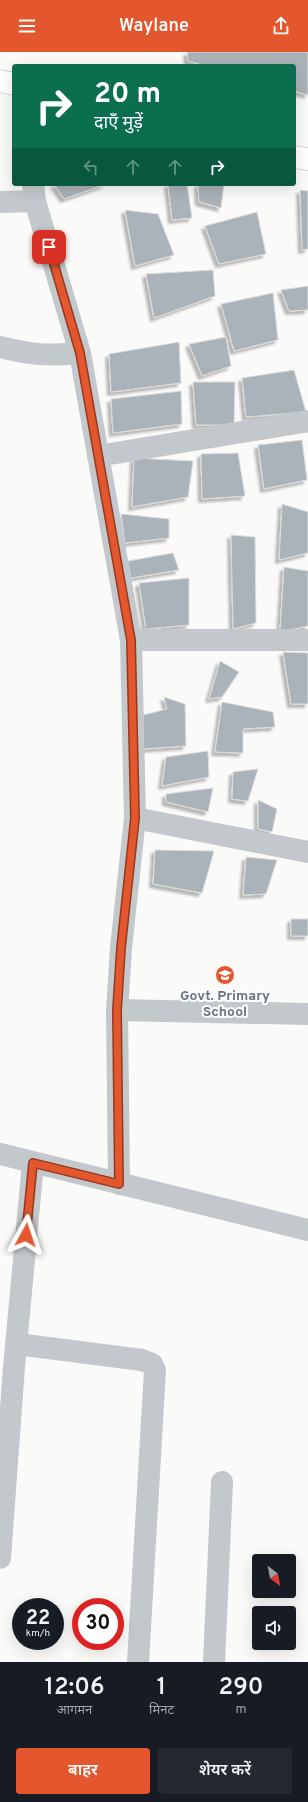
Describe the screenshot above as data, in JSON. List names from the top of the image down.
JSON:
{
  "places": {
    "school or university": ["Govt. Primary School"]
  },
  "north": "bottom right",
  "page": {
    "header": "Waylane",
    "turn": ["20 m", "दाएँ मुड़ें"],
    "speed": "22 km/h",
    "limit": "30",
    "eta": [
      "12:06",
      "आगमन",
      "1",
      "मिनट",
      "290",
      "m"
    ],
    "buttons": ["बाहर", "शेयर करें"]
  }
}
